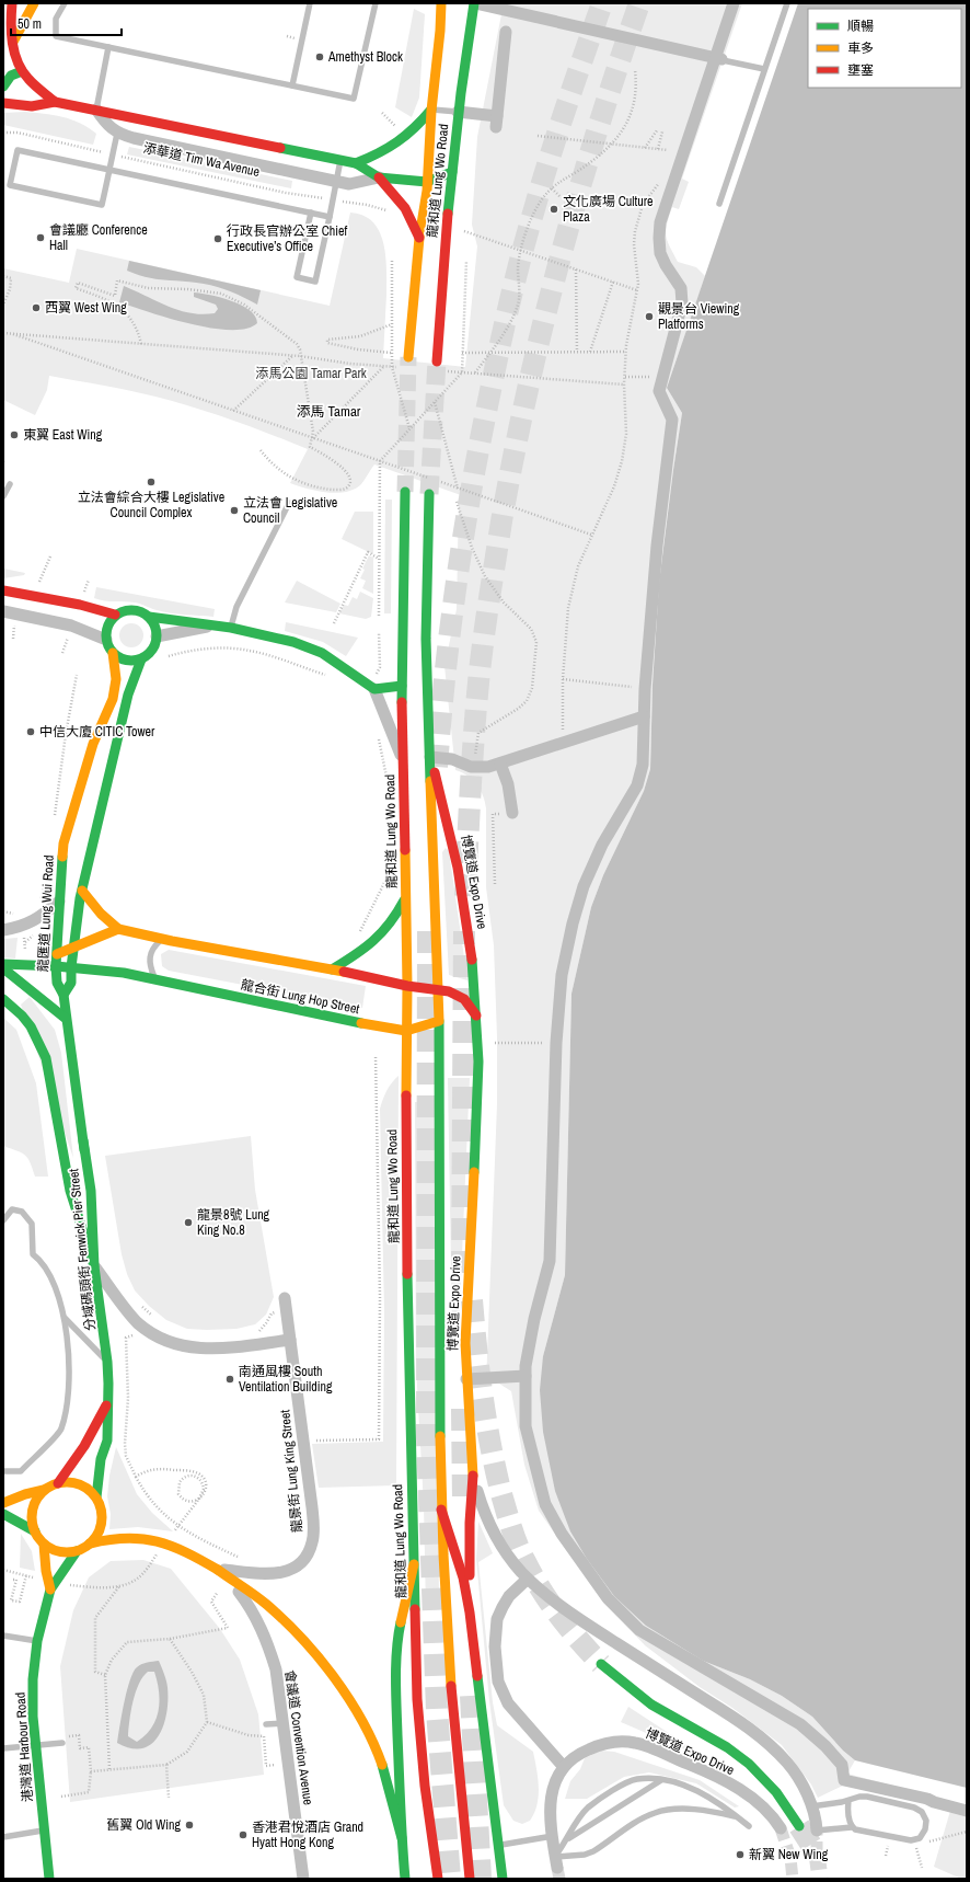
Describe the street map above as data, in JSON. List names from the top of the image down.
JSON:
{
  "streets": {
    "main road": [
      "添華道 Tim Wa Avenue",
      "龍和道 Lung Wo Road",
      "博覽道 Expo Drive",
      "龍匯道 Lung Wui Road",
      "龍合街 Lung Hop Street",
      "分域碼頭街 Fenwick Pier Street",
      "會議道 Convention Avenue",
      "港灣道 Harbour Road"
    ],
    "street": ["龍景街 Lung King Street"]
  },
  "crossings": [
    ["添華道 Tim Wa Avenue", "龍和道 Lung Wo Road"],
    ["龍和道 Lung Wo Road", "龍合街 Lung Hop Street"],
    ["龍匯道 Lung Wui Road", "分域碼頭街 Fenwick Pier Street"],
    ["分域碼頭街 Fenwick Pier Street", "會議道 Convention Avenue"],
    ["分域碼頭街 Fenwick Pier Street", "港灣道 Harbour Road"],
    ["龍景街 Lung King Street", "會議道 Convention Avenue"],
    ["會議道 Convention Avenue", "港灣道 Harbour Road"]
  ],
  "districts": ["添馬 Tamar"],
  "parks": ["添馬公園 Tamar Park"],
  "places": [
    "Amethyst Block",
    "文化廣場 Culture Plaza",
    "會議廳 Conference Hall",
    "行政長官辦公室 Chief Executive’s Office",
    "西翼 West Wing",
    "觀景台 Viewing Platforms",
    "東翼 East Wing",
    "立法會綜合大樓 Legislative Council Complex",
    "立法會 Legislative Council",
    "中信大廈 CITIC Tower",
    "龍景8號 Lung King No.8",
    "南通風樓 South Ventilation Building",
    "舊翼 Old Wing",
    "香港君悅酒店 Grand Hyatt Hong Kong",
    "新翼 New Wing"
  ],
  "legend": ["順暢", "車多", "壅塞"],
  "scale_bar": "50 m"
}
